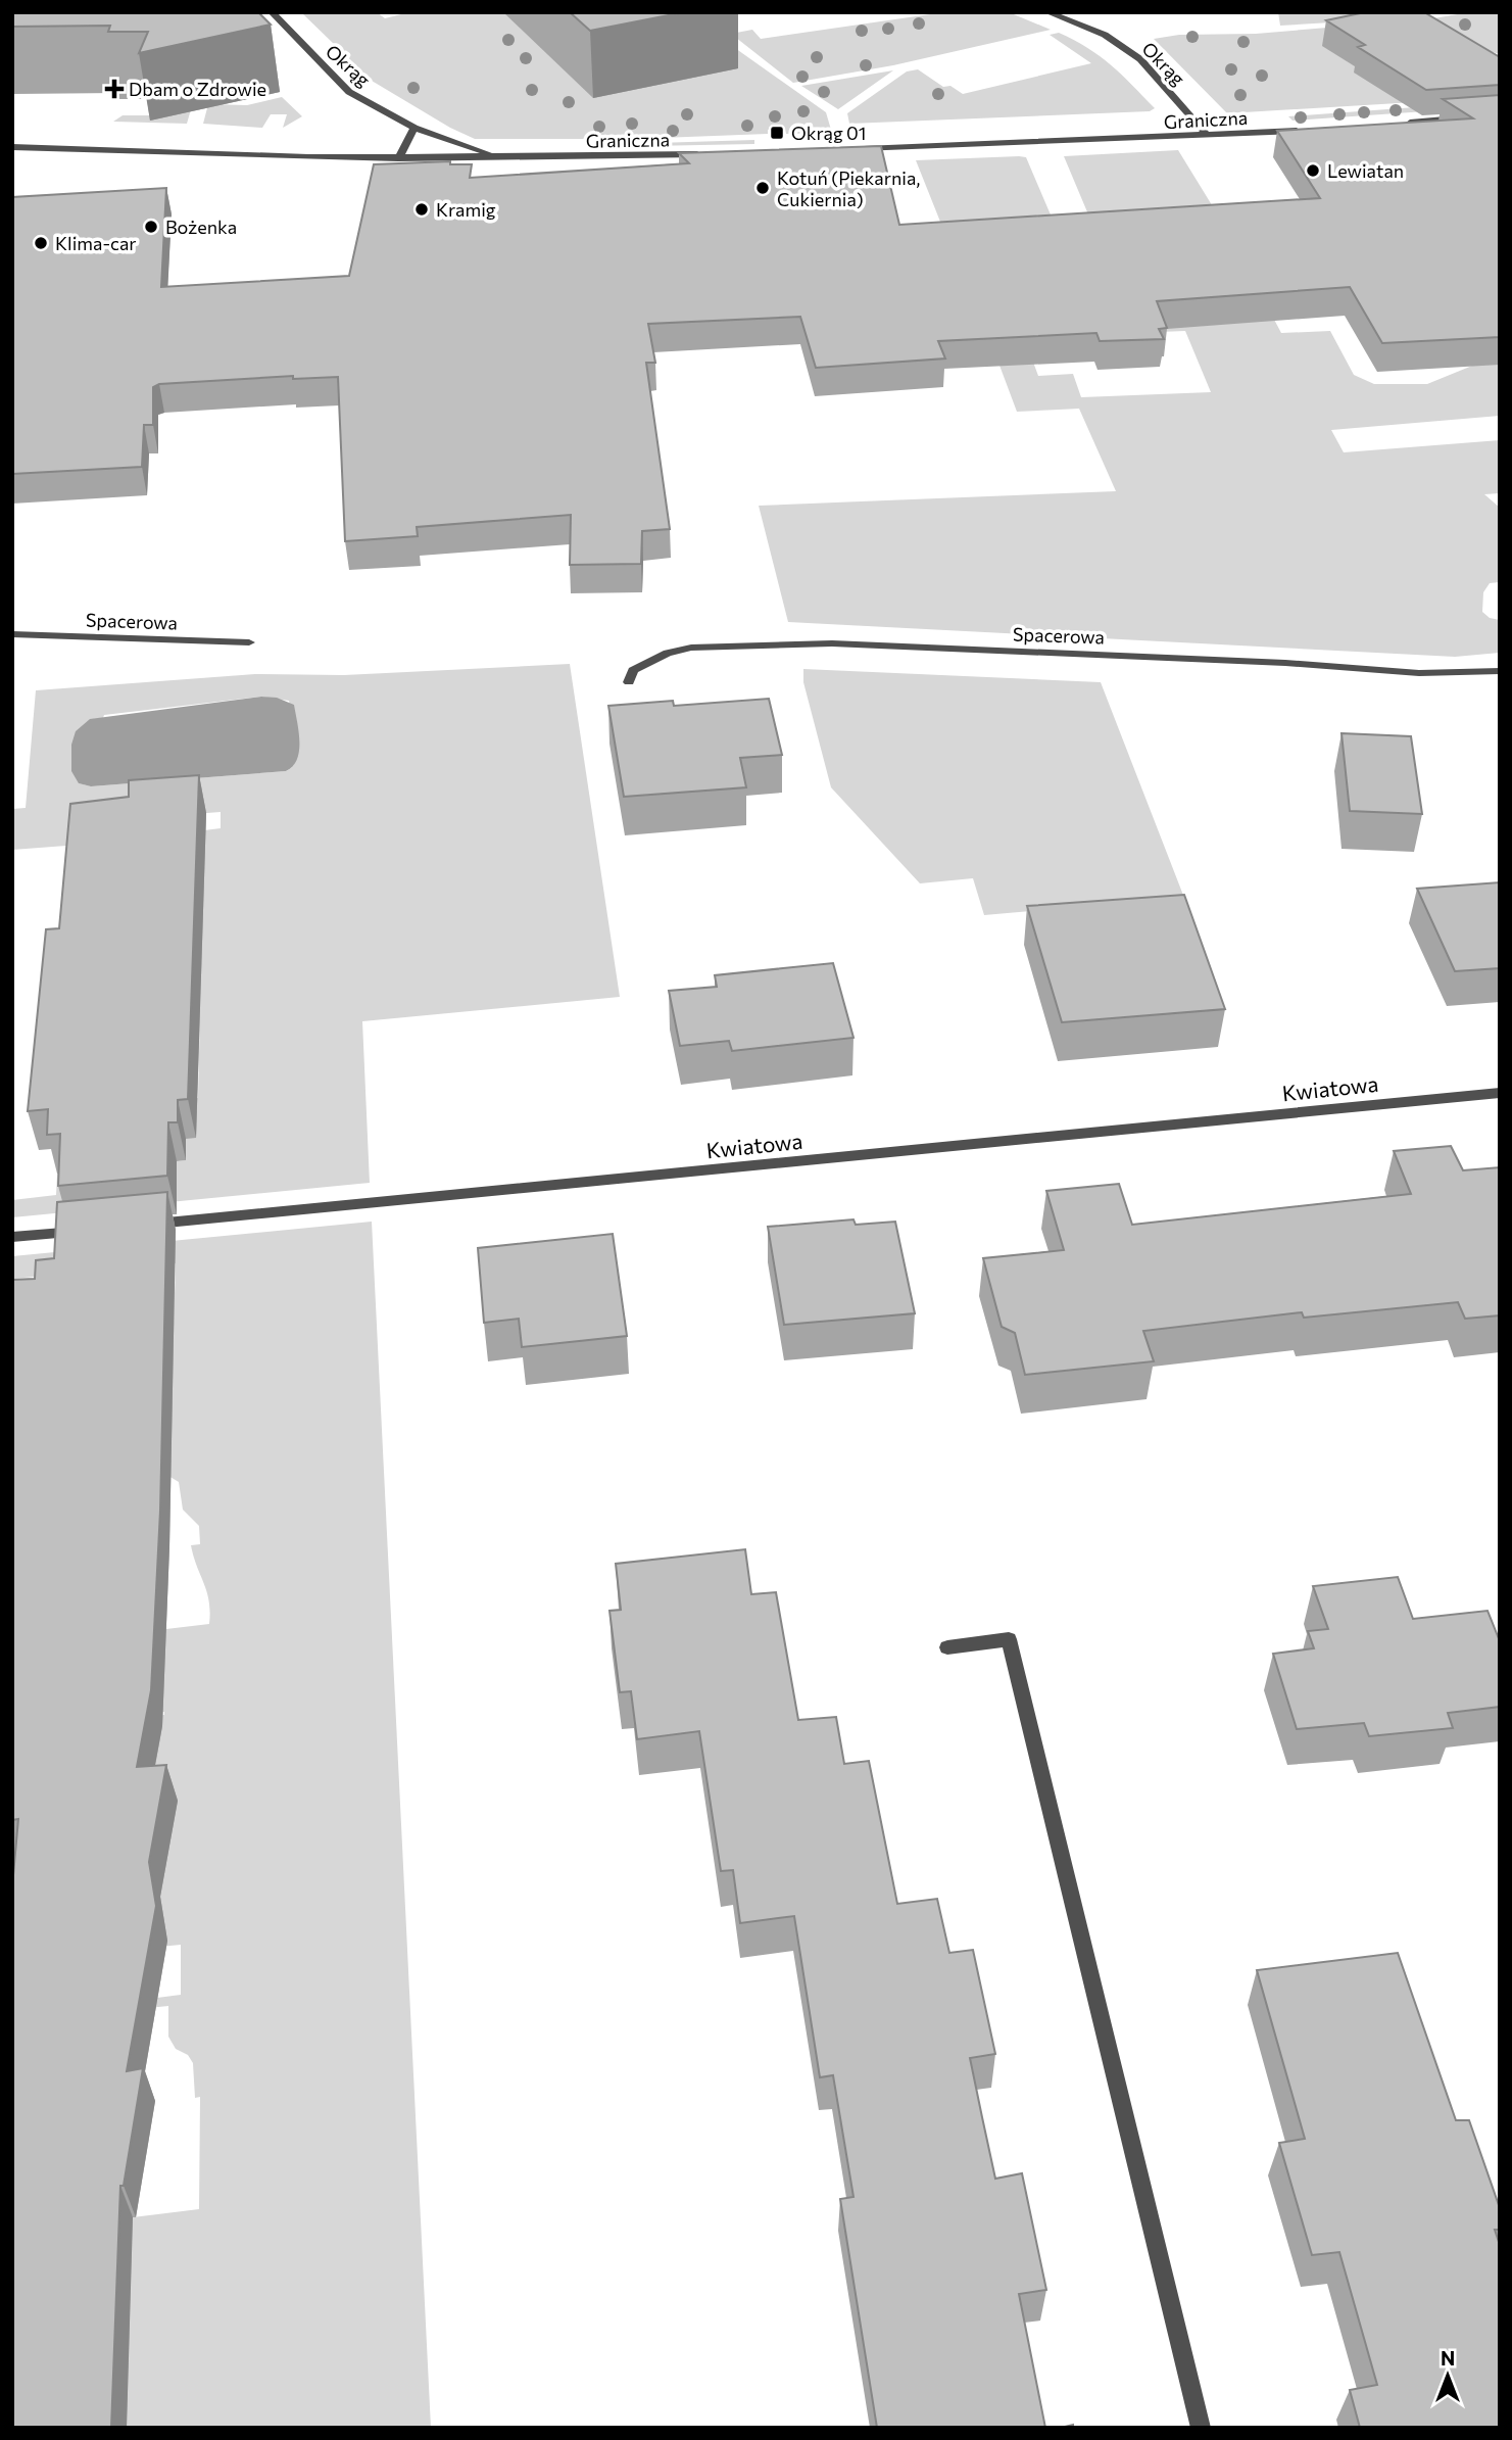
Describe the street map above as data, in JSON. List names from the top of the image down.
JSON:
{
  "streets": {
    "street": [
      "Okrąg",
      "Graniczna",
      "Spacerowa",
      "Kwiatowa"
    ]
  },
  "crossings": [
    ["Okrąg", "Graniczna"]
  ],
  "places": {
    "health": ["Dbam o Zdrowie"],
    "transit": ["Okrąg 01"],
    "other": [
      "Lewiatan",
      "Kotuń (Piekarnia, Cukiernia)",
      "Kramig",
      "Bożenka",
      "Klima-car"
    ]
  },
  "north": "top"
}
